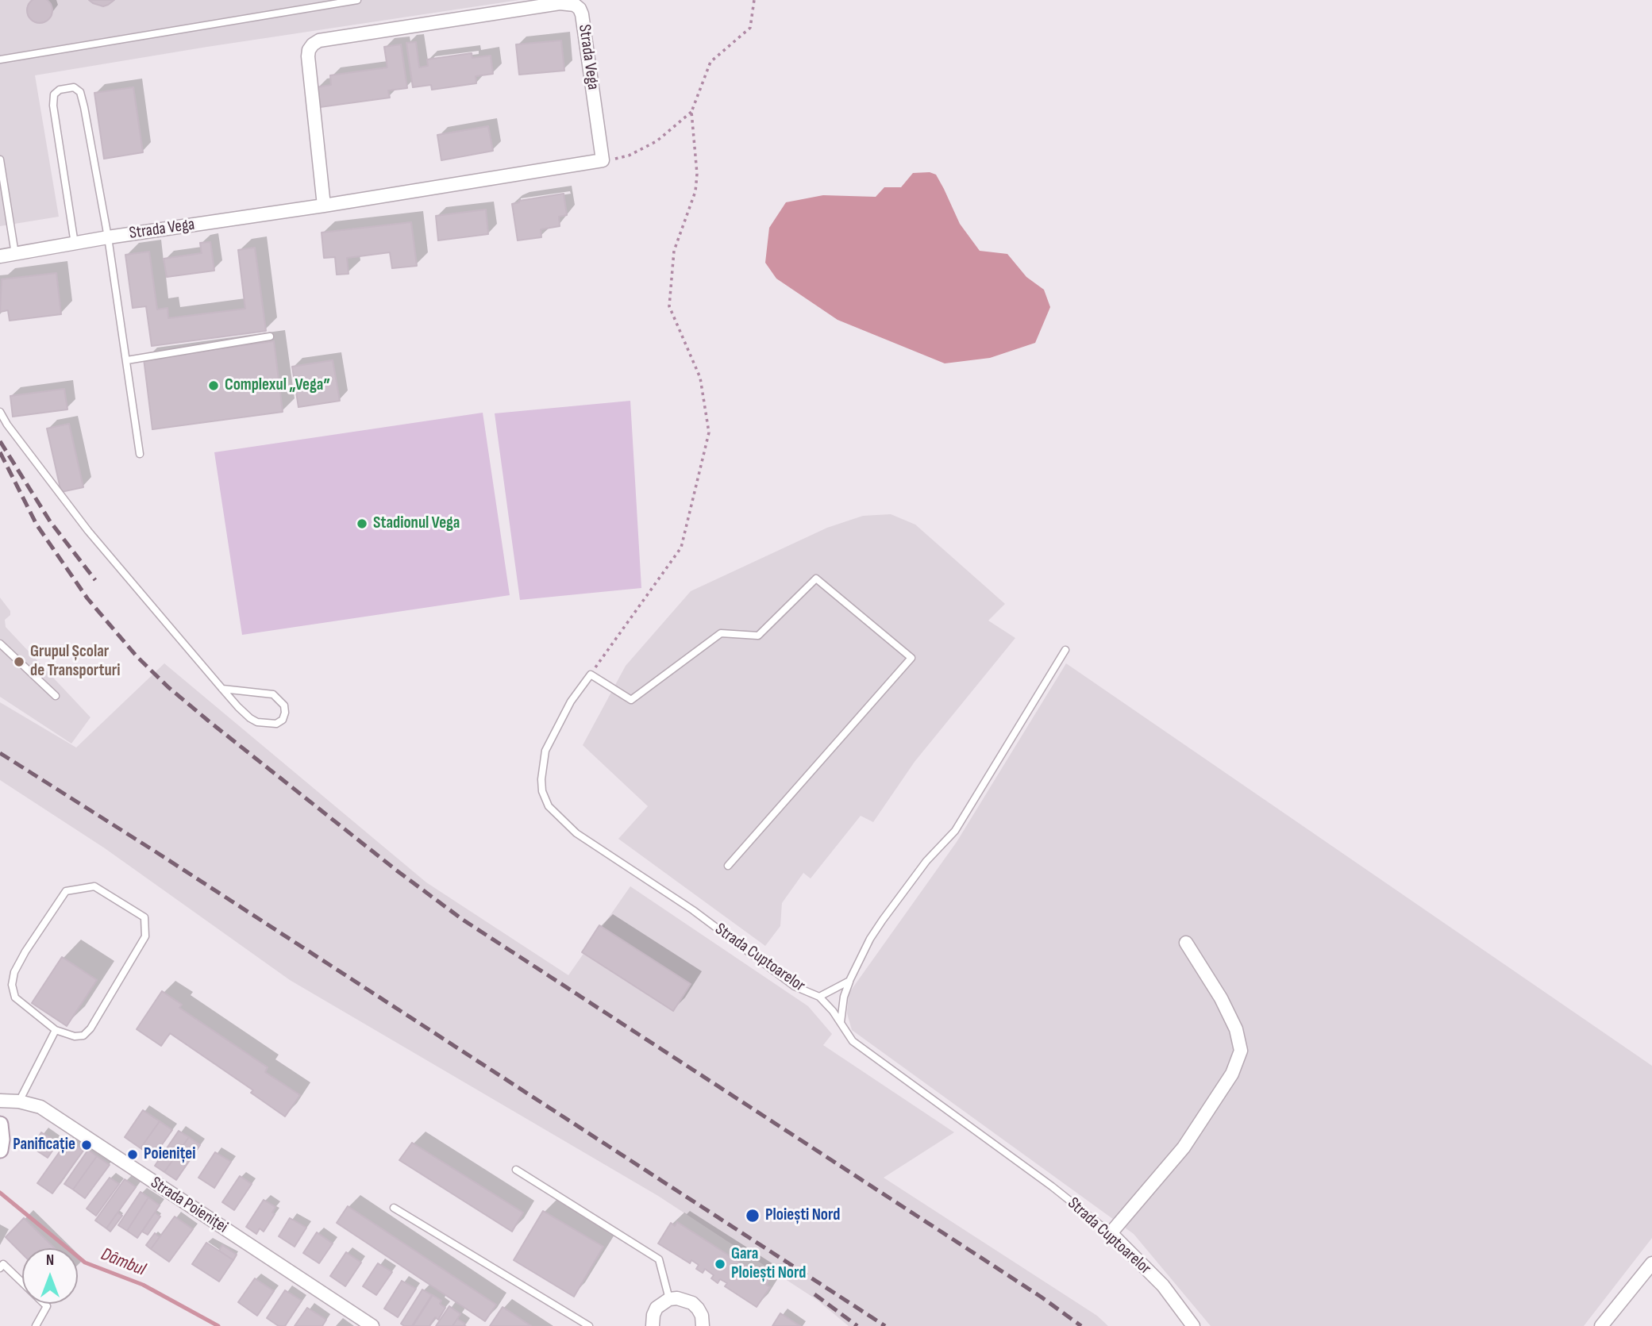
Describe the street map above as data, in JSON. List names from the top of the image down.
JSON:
{
  "streets": {
    "street": ["Strada Vega", "Strada Cuptoarelor", "Strada Poieniței"]
  },
  "water": ["Dâmbul"],
  "places": [
    "Complexul „Vega”",
    "Stadionul Vega",
    "Grupul Școlar de Transporturi",
    "Panificație",
    "Poieniței",
    "Ploiești Nord",
    "Gara Ploiești Nord"
  ],
  "north": "top"
}
